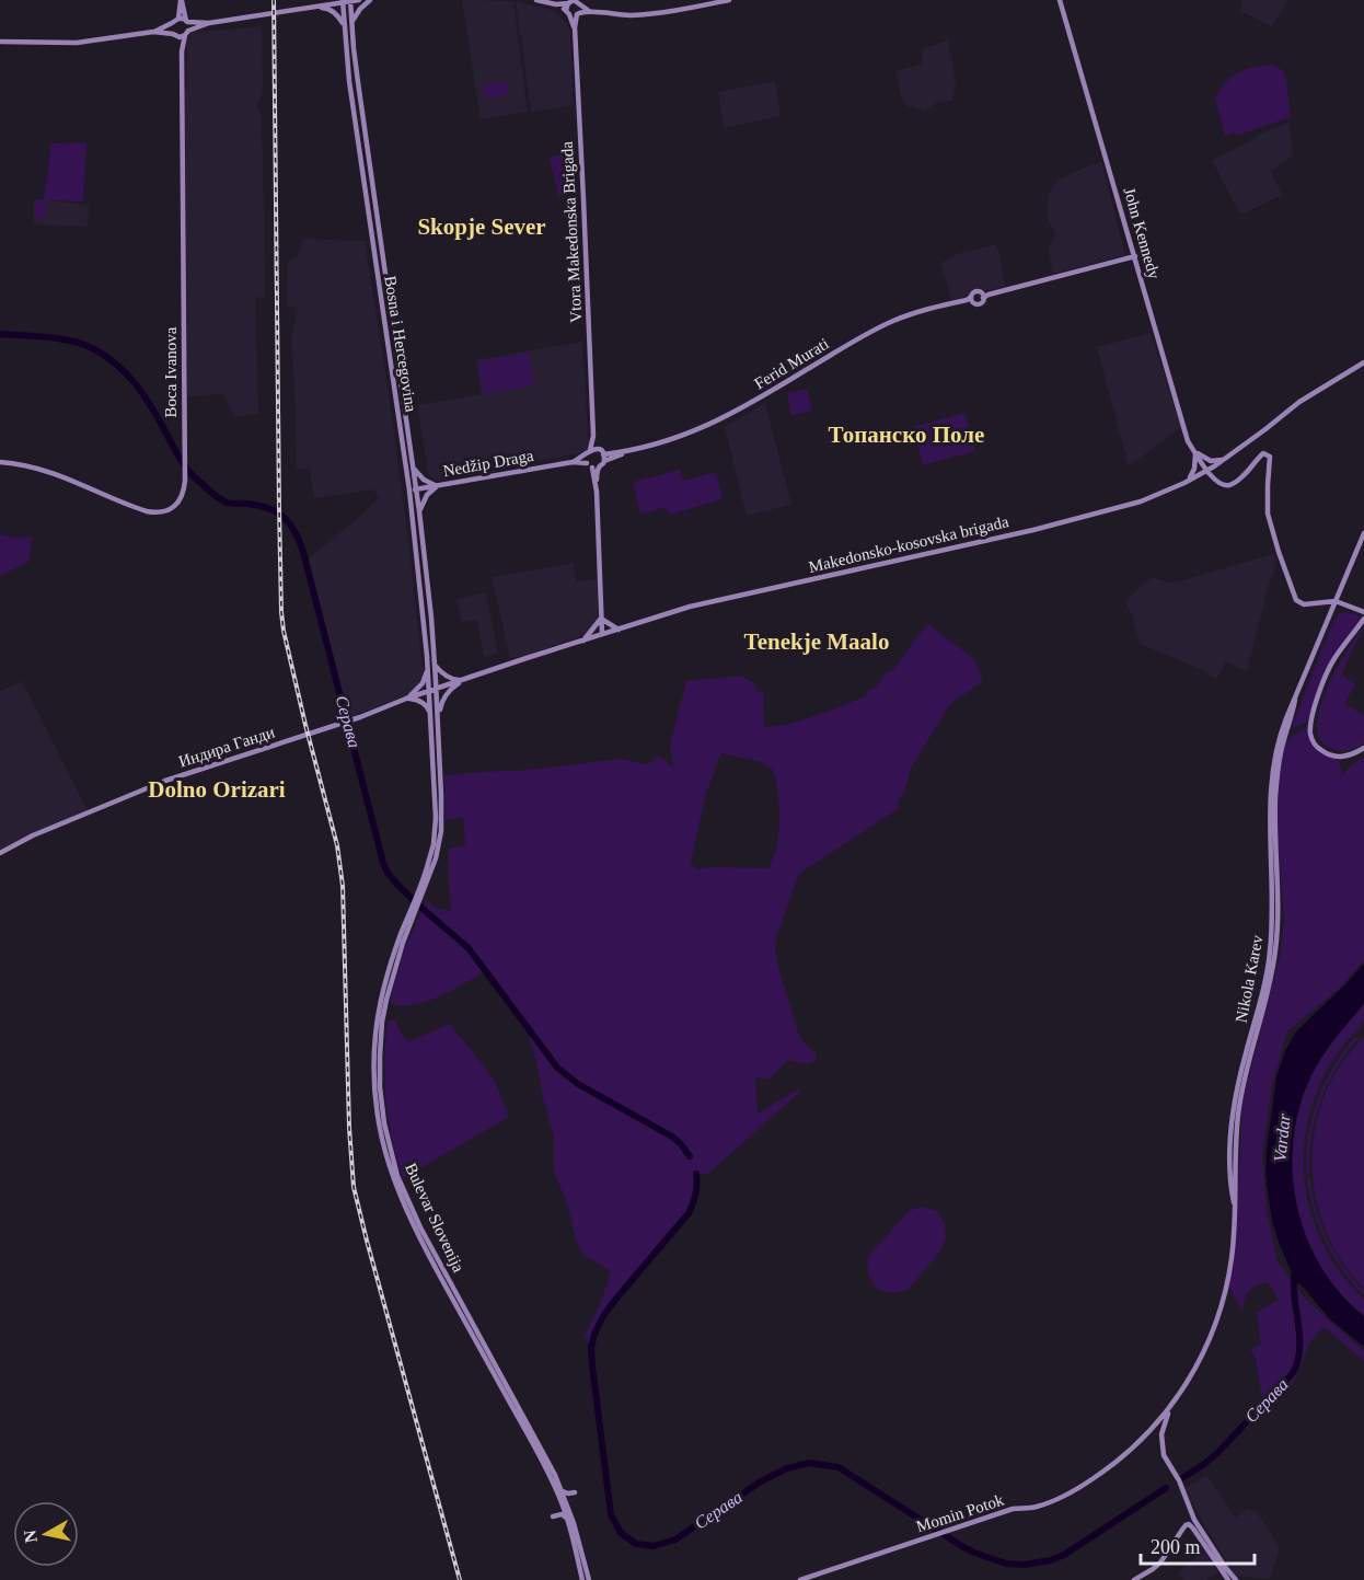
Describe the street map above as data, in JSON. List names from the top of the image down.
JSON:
{
  "streets": {
    "street": [
      "Vtora Makedonska Brigada",
      "John Kennedy",
      "Bosna i Hercegovina",
      "Ferid Murati",
      "Boca Ivanova",
      "Nedžip Draga",
      "Makedonsko-kosovska brigada",
      "Индира Ганди",
      "Nikola Karev",
      "Bulevar Slovenija",
      "Momin Potok"
    ]
  },
  "crossings": [
    ["Vtora Makedonska Brigada", "Ferid Murati"],
    ["Vtora Makedonska Brigada", "Nedžip Draga"],
    ["John Kennedy", "Makedonsko-kosovska brigada"],
    ["Bosna i Hercegovina", "Nedžip Draga"],
    ["Bosna i Hercegovina", "Makedonsko-kosovska brigada"],
    ["Bosna i Hercegovina", "Индира Ганди"],
    ["Bosna i Hercegovina", "Bulevar Slovenija"],
    ["Ferid Murati", "Nedžip Draga"],
    ["Makedonsko-kosovska brigada", "Индира Ганди"],
    ["Makedonsko-kosovska brigada", "Bulevar Slovenija"],
    ["Индира Ганди", "Bulevar Slovenija"],
    ["Nikola Karev", "Momin Potok"]
  ],
  "districts": [
    "Skopje Sever",
    "Топанско Поле",
    "Tenekje Maalo",
    "Dolno Orizari"
  ],
  "water": ["Серава", "Vardar"],
  "scale_bar": "200 m",
  "north": "left"
}
